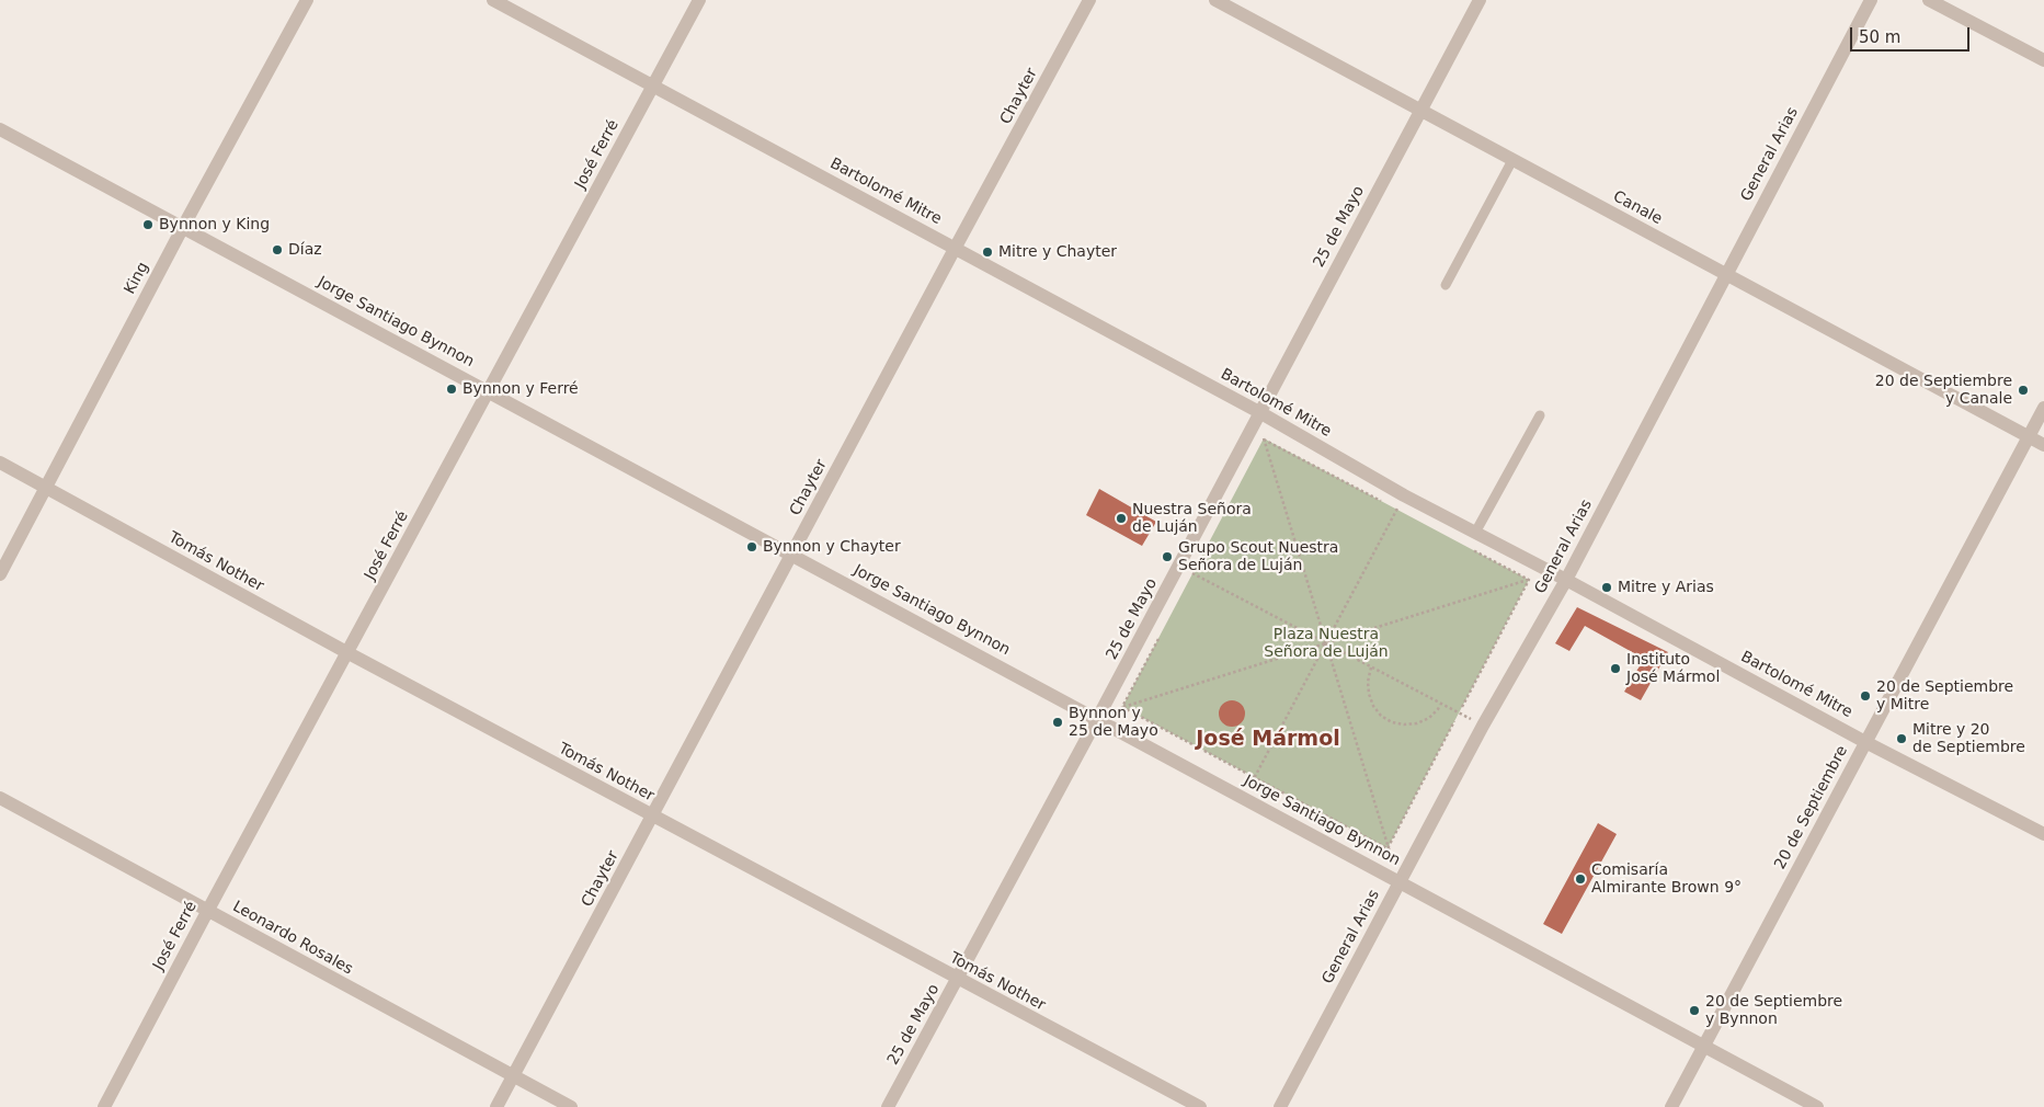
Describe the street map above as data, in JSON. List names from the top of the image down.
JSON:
{
  "streets": {
    "street": [
      "Chayter",
      "José Ferré",
      "General Arias",
      "Bartolomé Mitre",
      "Canale",
      "25 de Mayo",
      "King",
      "Jorge Santiago Bynnon",
      "Tomás Nother",
      "20 de Septiembre",
      "Leonardo Rosales"
    ]
  },
  "crossings": [
    ["Chayter", "Bartolomé Mitre"],
    ["Chayter", "Jorge Santiago Bynnon"],
    ["Chayter", "Tomás Nother"],
    ["Chayter", "Leonardo Rosales"],
    ["José Ferré", "Bartolomé Mitre"],
    ["José Ferré", "Jorge Santiago Bynnon"],
    ["José Ferré", "Tomás Nother"],
    ["José Ferré", "Leonardo Rosales"],
    ["General Arias", "Bartolomé Mitre"],
    ["General Arias", "Canale"],
    ["General Arias", "Jorge Santiago Bynnon"],
    ["Bartolomé Mitre", "25 de Mayo"],
    ["Bartolomé Mitre", "20 de Septiembre"],
    ["Canale", "25 de Mayo"],
    ["Canale", "20 de Septiembre"],
    ["25 de Mayo", "Jorge Santiago Bynnon"],
    ["25 de Mayo", "Tomás Nother"],
    ["King", "Jorge Santiago Bynnon"],
    ["King", "Tomás Nother"],
    ["Jorge Santiago Bynnon", "20 de Septiembre"]
  ],
  "districts": ["José Mármol"],
  "parks": ["Plaza Nuestra Señora de Luján"],
  "places": [
    "Bynnon y King",
    "Díaz",
    "Mitre y Chayter",
    "Bynnon y Ferré",
    "20 de Septiembre y Canale",
    "Nuestra Señora de Luján",
    "Bynnon y Chayter",
    "Grupo Scout Nuestra Señora de Luján",
    "Mitre y Arias",
    "Instituto José Mármol",
    "20 de Septiembre y Mitre",
    "Bynnon y 25 de Mayo",
    "Mitre y 20 de Septiembre",
    "Comisaría Almirante Brown 9°",
    "20 de Septiembre y Bynnon"
  ],
  "scale_bar": "50 m"
}
